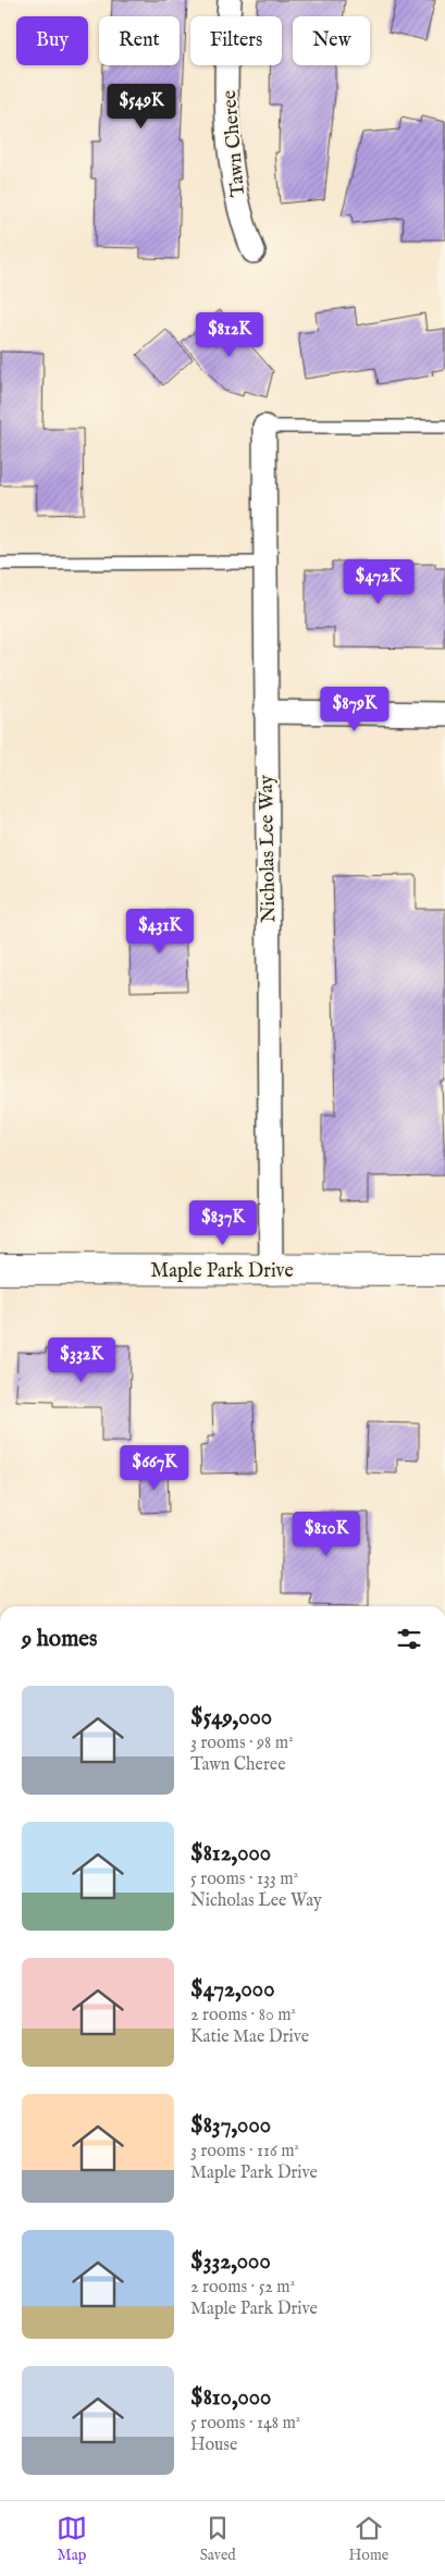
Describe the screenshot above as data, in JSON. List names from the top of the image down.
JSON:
{
  "streets": {
    "street": ["Tawn Cheree", "Nicholas Lee Way", "Maple Park Drive"]
  },
  "crossings": [
    ["Nicholas Lee Way", "Maple Park Drive"]
  ],
  "page": {
    "chip": [
      "Buy",
      "Rent",
      "Filters",
      "New"
    ],
    "price": [
      "$549K",
      "$812K",
      "$472K",
      "$879K",
      "$431K",
      "$837K",
      "$332K",
      "$667K",
      "$810K"
    ],
    "heading": "9 homes",
    "list": [
      {
        "name": "$549,000",
        "note": "3 rooms · 98 m² · Tawn Cheree"
      },
      {
        "name": "$812,000",
        "note": "5 rooms · 133 m² · Nicholas Lee Way"
      },
      {
        "name": "$472,000",
        "note": "2 rooms · 80 m² · Katie Mae Drive"
      },
      {
        "name": "$837,000",
        "note": "3 rooms · 116 m² · Maple Park Drive"
      },
      {
        "name": "$332,000",
        "note": "2 rooms · 52 m² · Maple Park Drive"
      },
      {
        "name": "$810,000",
        "note": "5 rooms · 148 m² · House"
      }
    ],
    "tabs": ["Map", "Saved", "Home"]
  }
}
